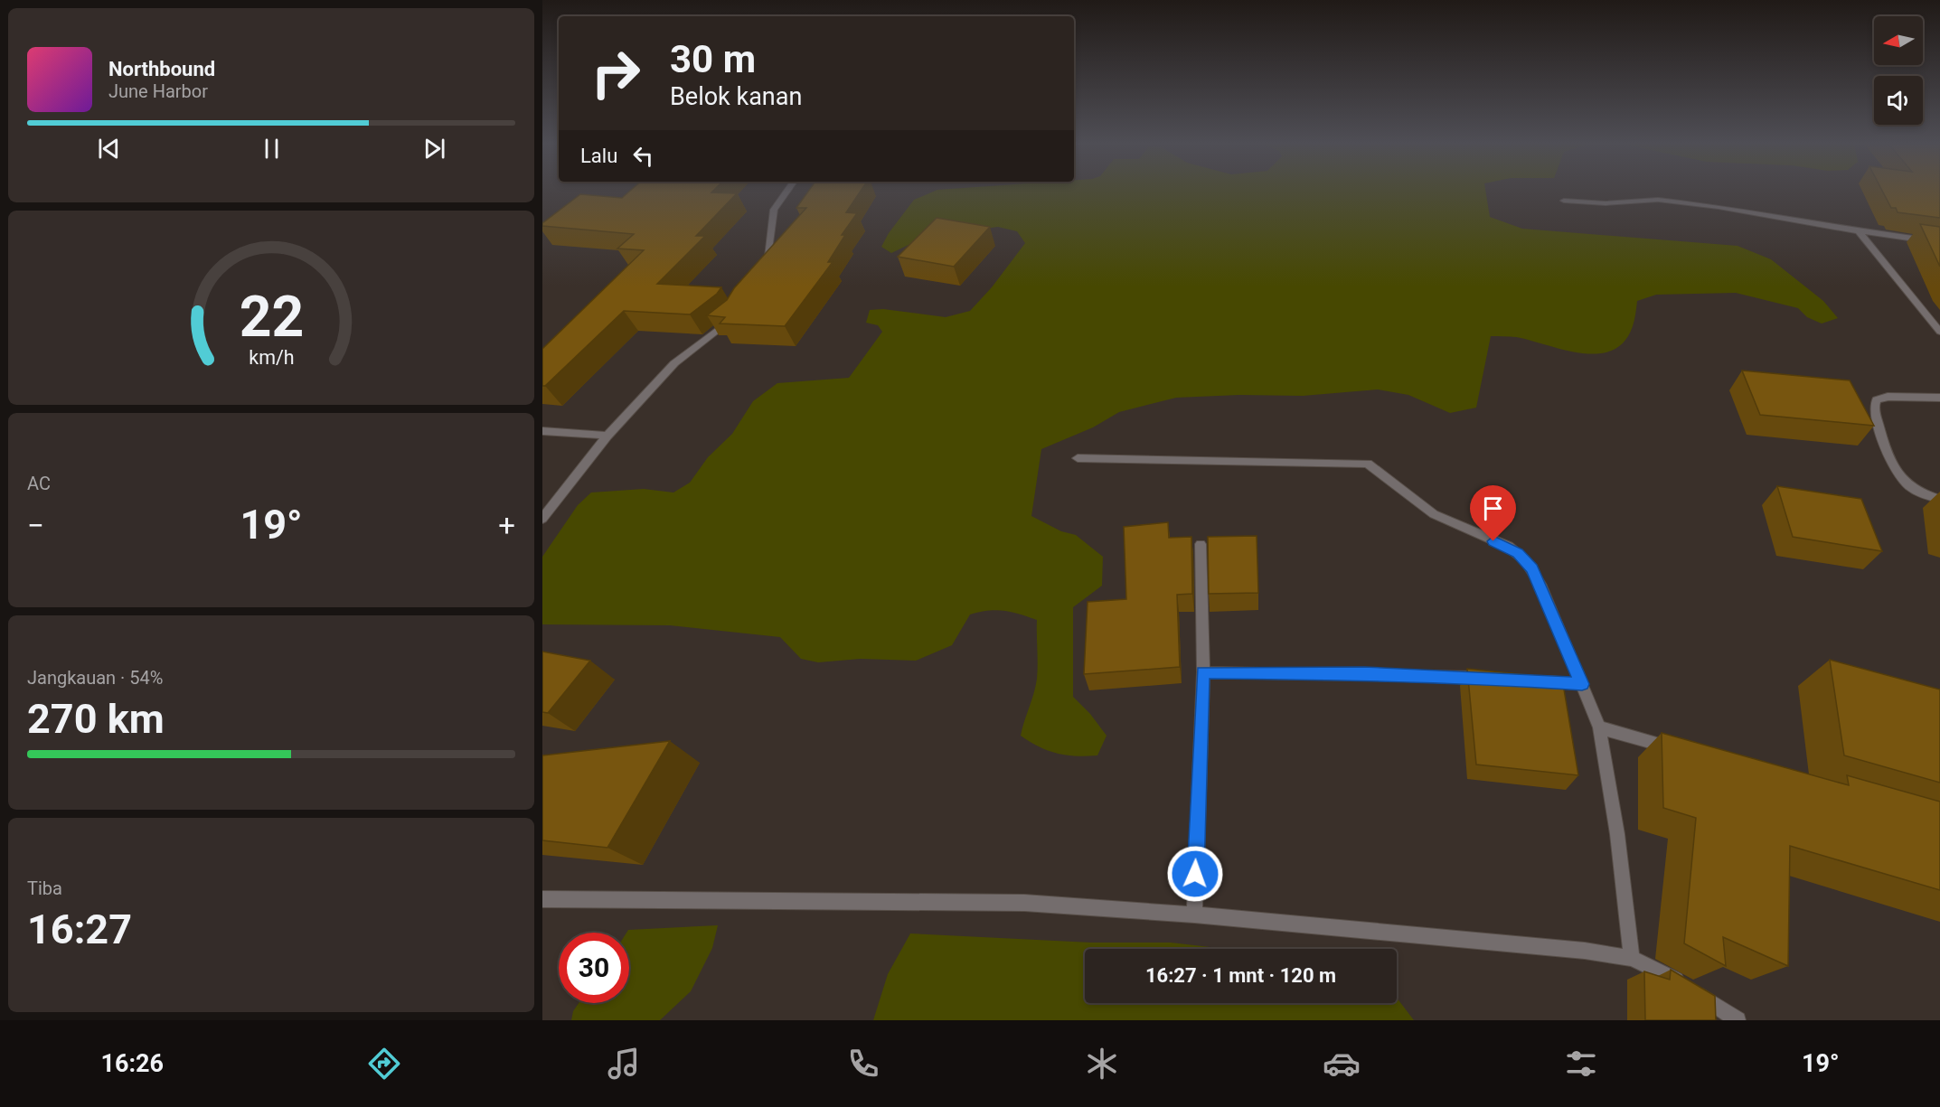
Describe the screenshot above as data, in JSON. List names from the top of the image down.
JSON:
{
  "north": "left",
  "page": {
    "turn": ["30 m", "Belok kanan"],
    "song": ["Northbound", "June Harbor"],
    "then": "Lalu",
    "tile": [
      "AC",
      ["Jangkauan · 54%", "270 km"],
      ["Tiba", "16:27"]
    ],
    "heat": ["−", "19°", "+"],
    "limit": "30",
    "trip": "16:27 · 1 mnt · 120 m",
    "tabs": ["16:26", "19°"],
    "gauge": ["22", "km/h"]
  }
}
